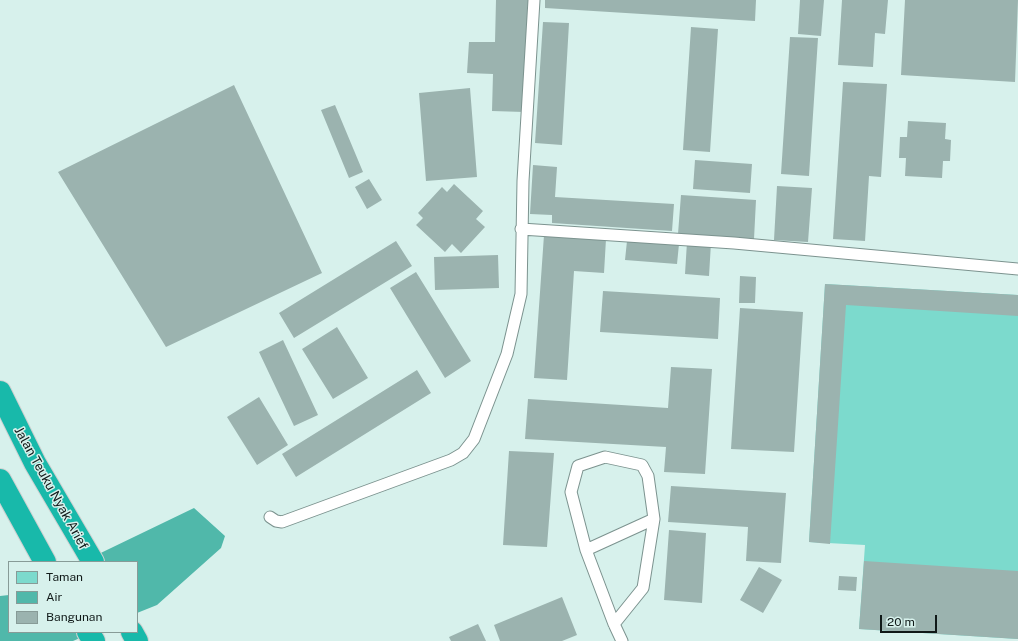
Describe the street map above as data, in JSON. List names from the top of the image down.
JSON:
{
  "streets": {
    "highway": ["Jalan Teuku Nyak Arief"]
  },
  "legend": ["Taman", "Air", "Bangunan"],
  "scale_bar": "20 m"
}
